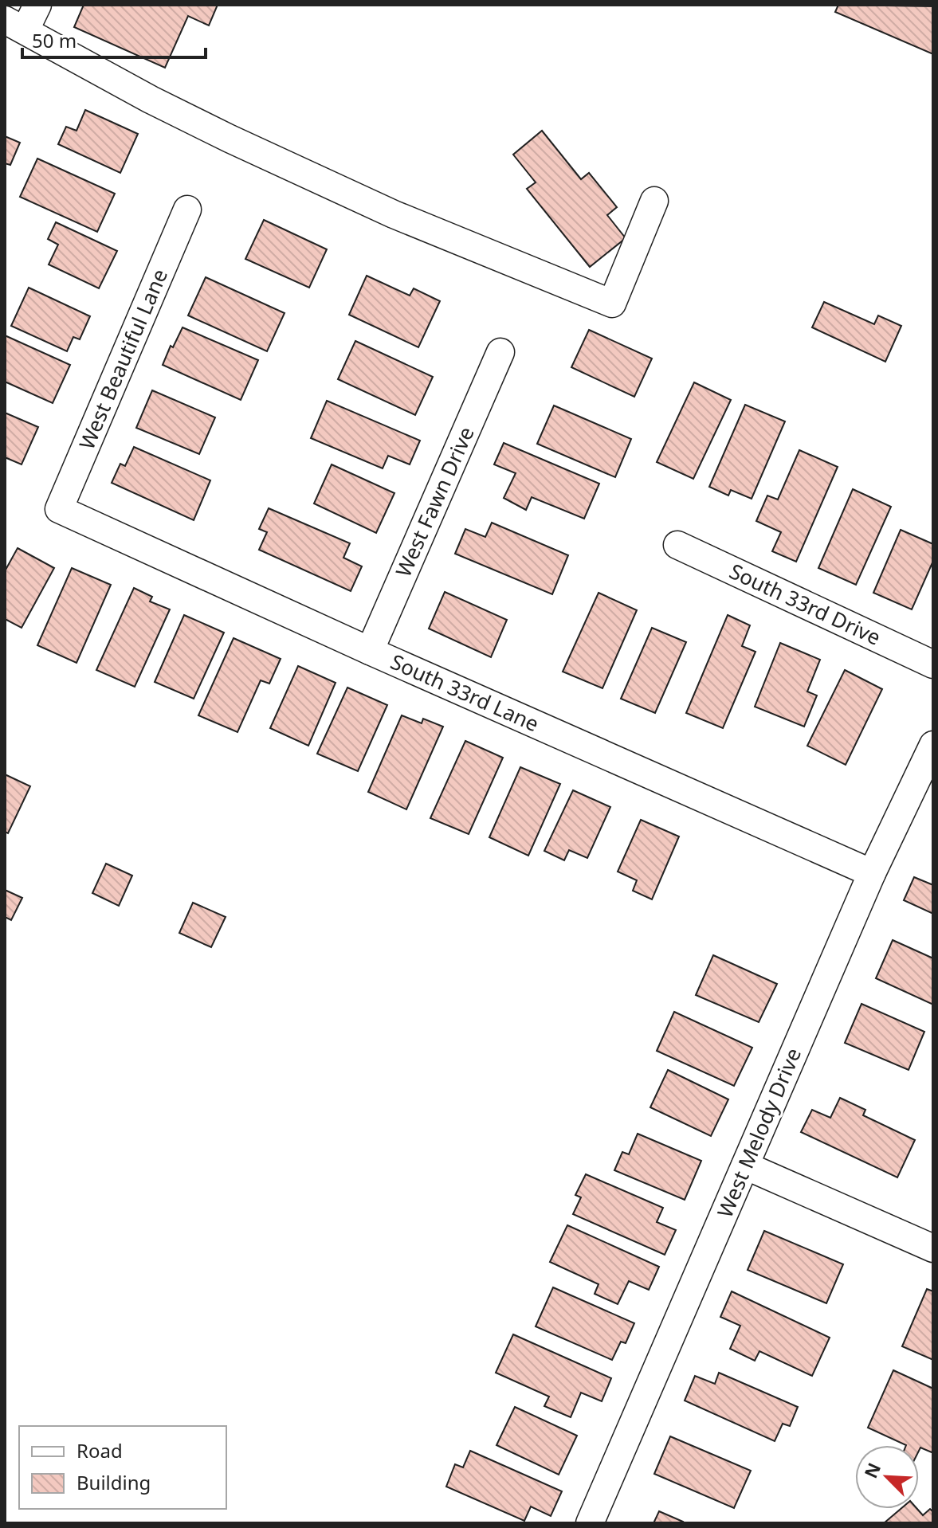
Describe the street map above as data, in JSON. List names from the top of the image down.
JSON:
{
  "streets": {
    "street": [
      "West Beautiful Lane",
      "West Fawn Drive",
      "South 33rd Drive",
      "South 33rd Lane",
      "West Melody Drive"
    ]
  },
  "crossings": [
    ["West Beautiful Lane", "South 33rd Lane"],
    ["West Fawn Drive", "South 33rd Lane"],
    ["South 33rd Lane", "West Melody Drive"]
  ],
  "legend": ["Road", "Building"],
  "scale_bar": "50 m",
  "north": "top left"
}
